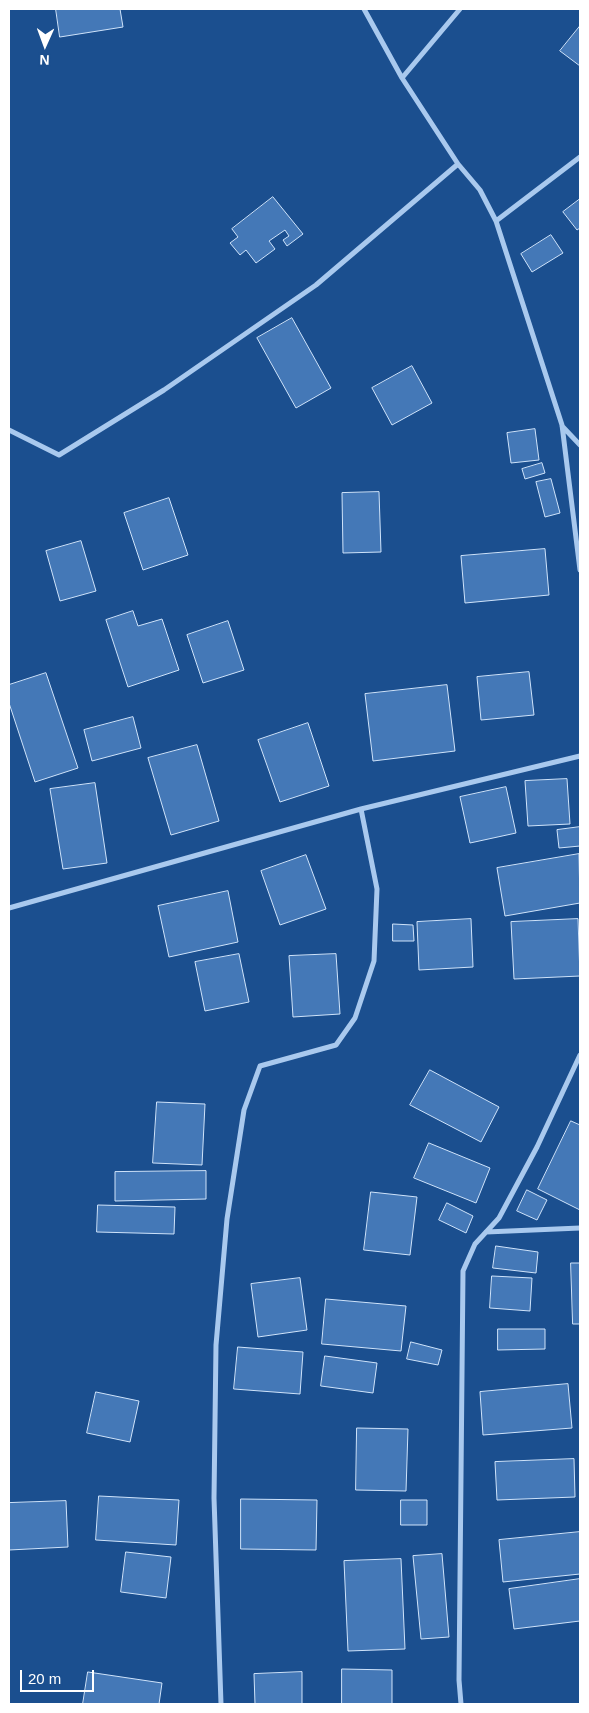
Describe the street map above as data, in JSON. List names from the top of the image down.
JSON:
{
  "scale_bar": "20 m",
  "north": "bottom"
}
